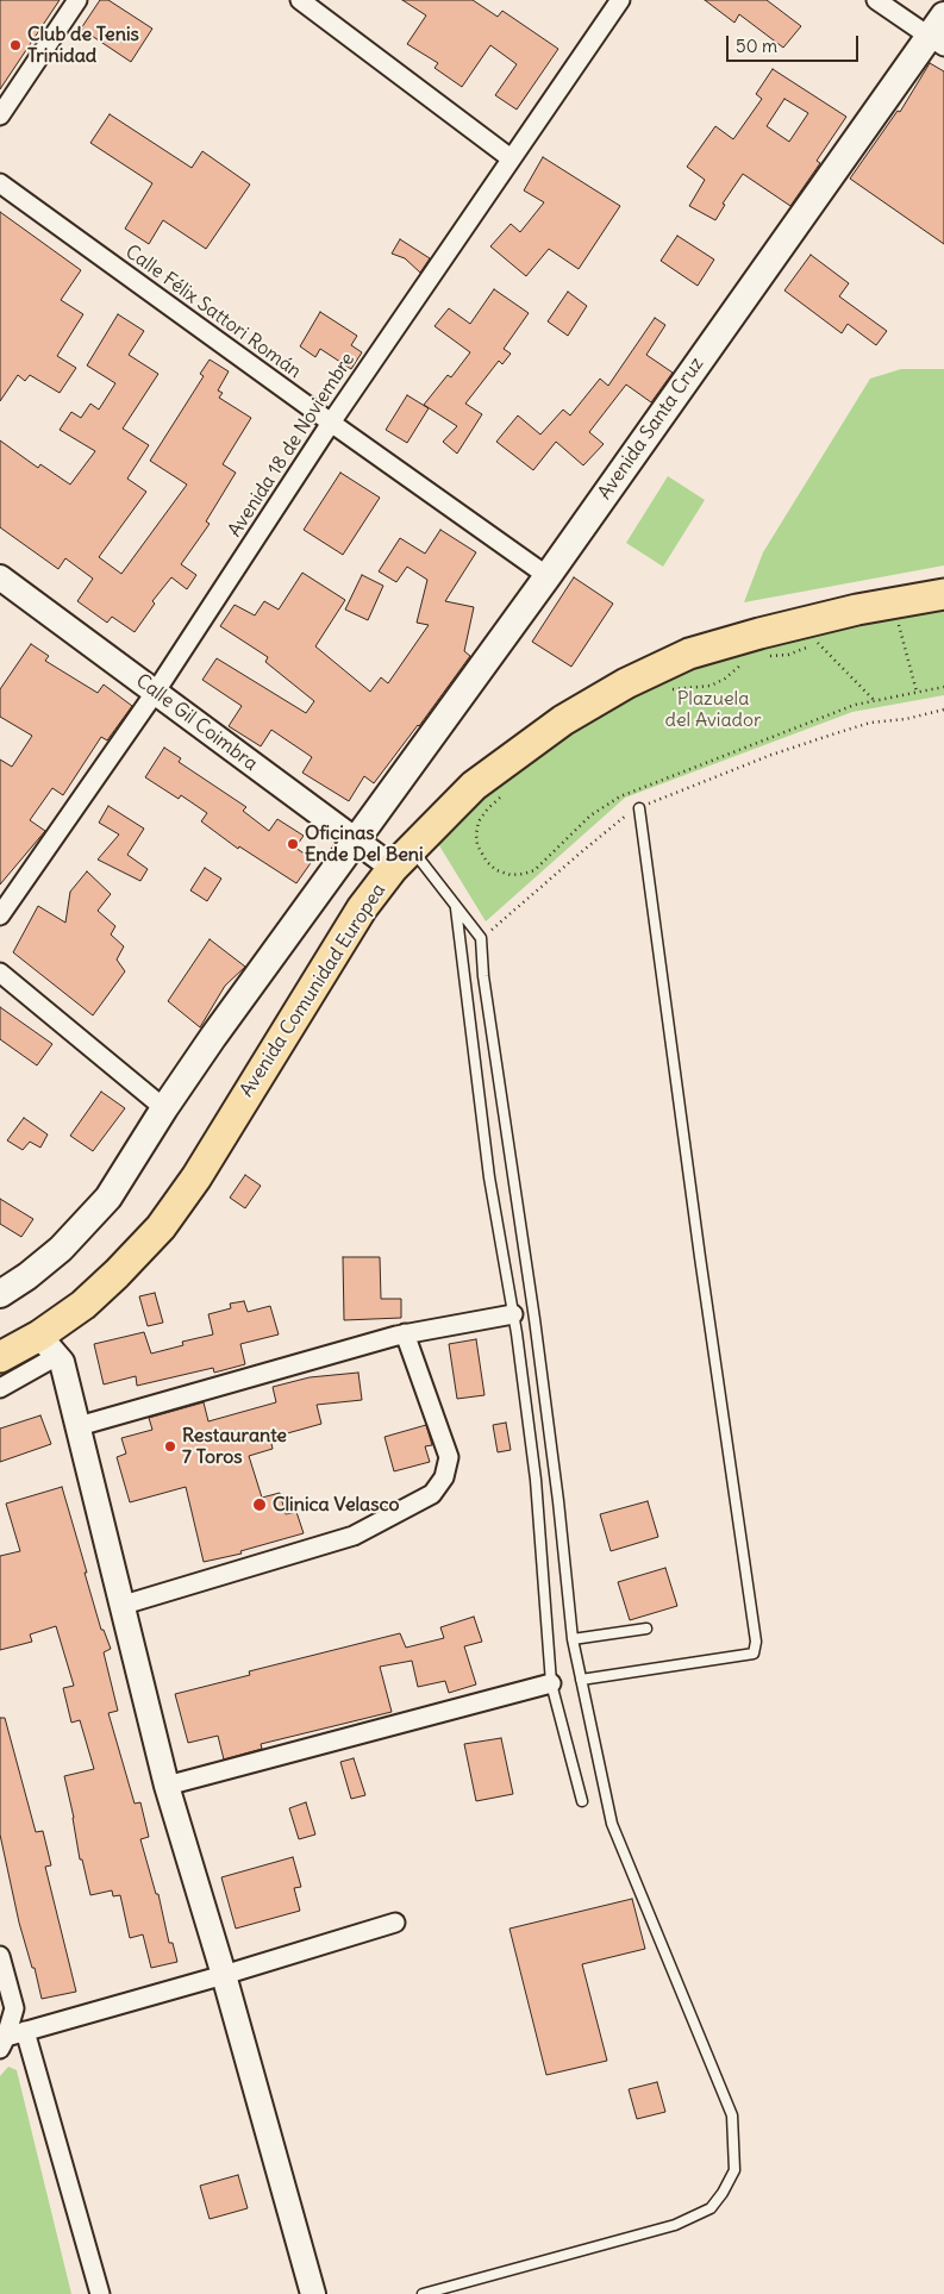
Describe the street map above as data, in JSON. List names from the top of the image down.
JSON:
{
  "streets": {
    "main road": ["Avenida Santa Cruz", "Avenida Comunidad Europea"],
    "street": ["Calle Félix Sattori Román", "Avenida 18 de Noviembre", "Calle Gil Coimbra"]
  },
  "crossings": [
    ["Calle Félix Sattori Román", "Avenida Santa Cruz"],
    ["Calle Félix Sattori Román", "Avenida 18 de Noviembre"],
    ["Avenida Santa Cruz", "Calle Gil Coimbra"],
    ["Avenida 18 de Noviembre", "Calle Gil Coimbra"],
    ["Calle Gil Coimbra", "Avenida Comunidad Europea"]
  ],
  "parks": ["Plazuela del Aviador"],
  "places": [
    "Club de Tenis Trinidad",
    "Oficinas Ende Del Beni",
    "Restaurante 7 Toros",
    "Clinica Velasco"
  ],
  "scale_bar": "50 m"
}
